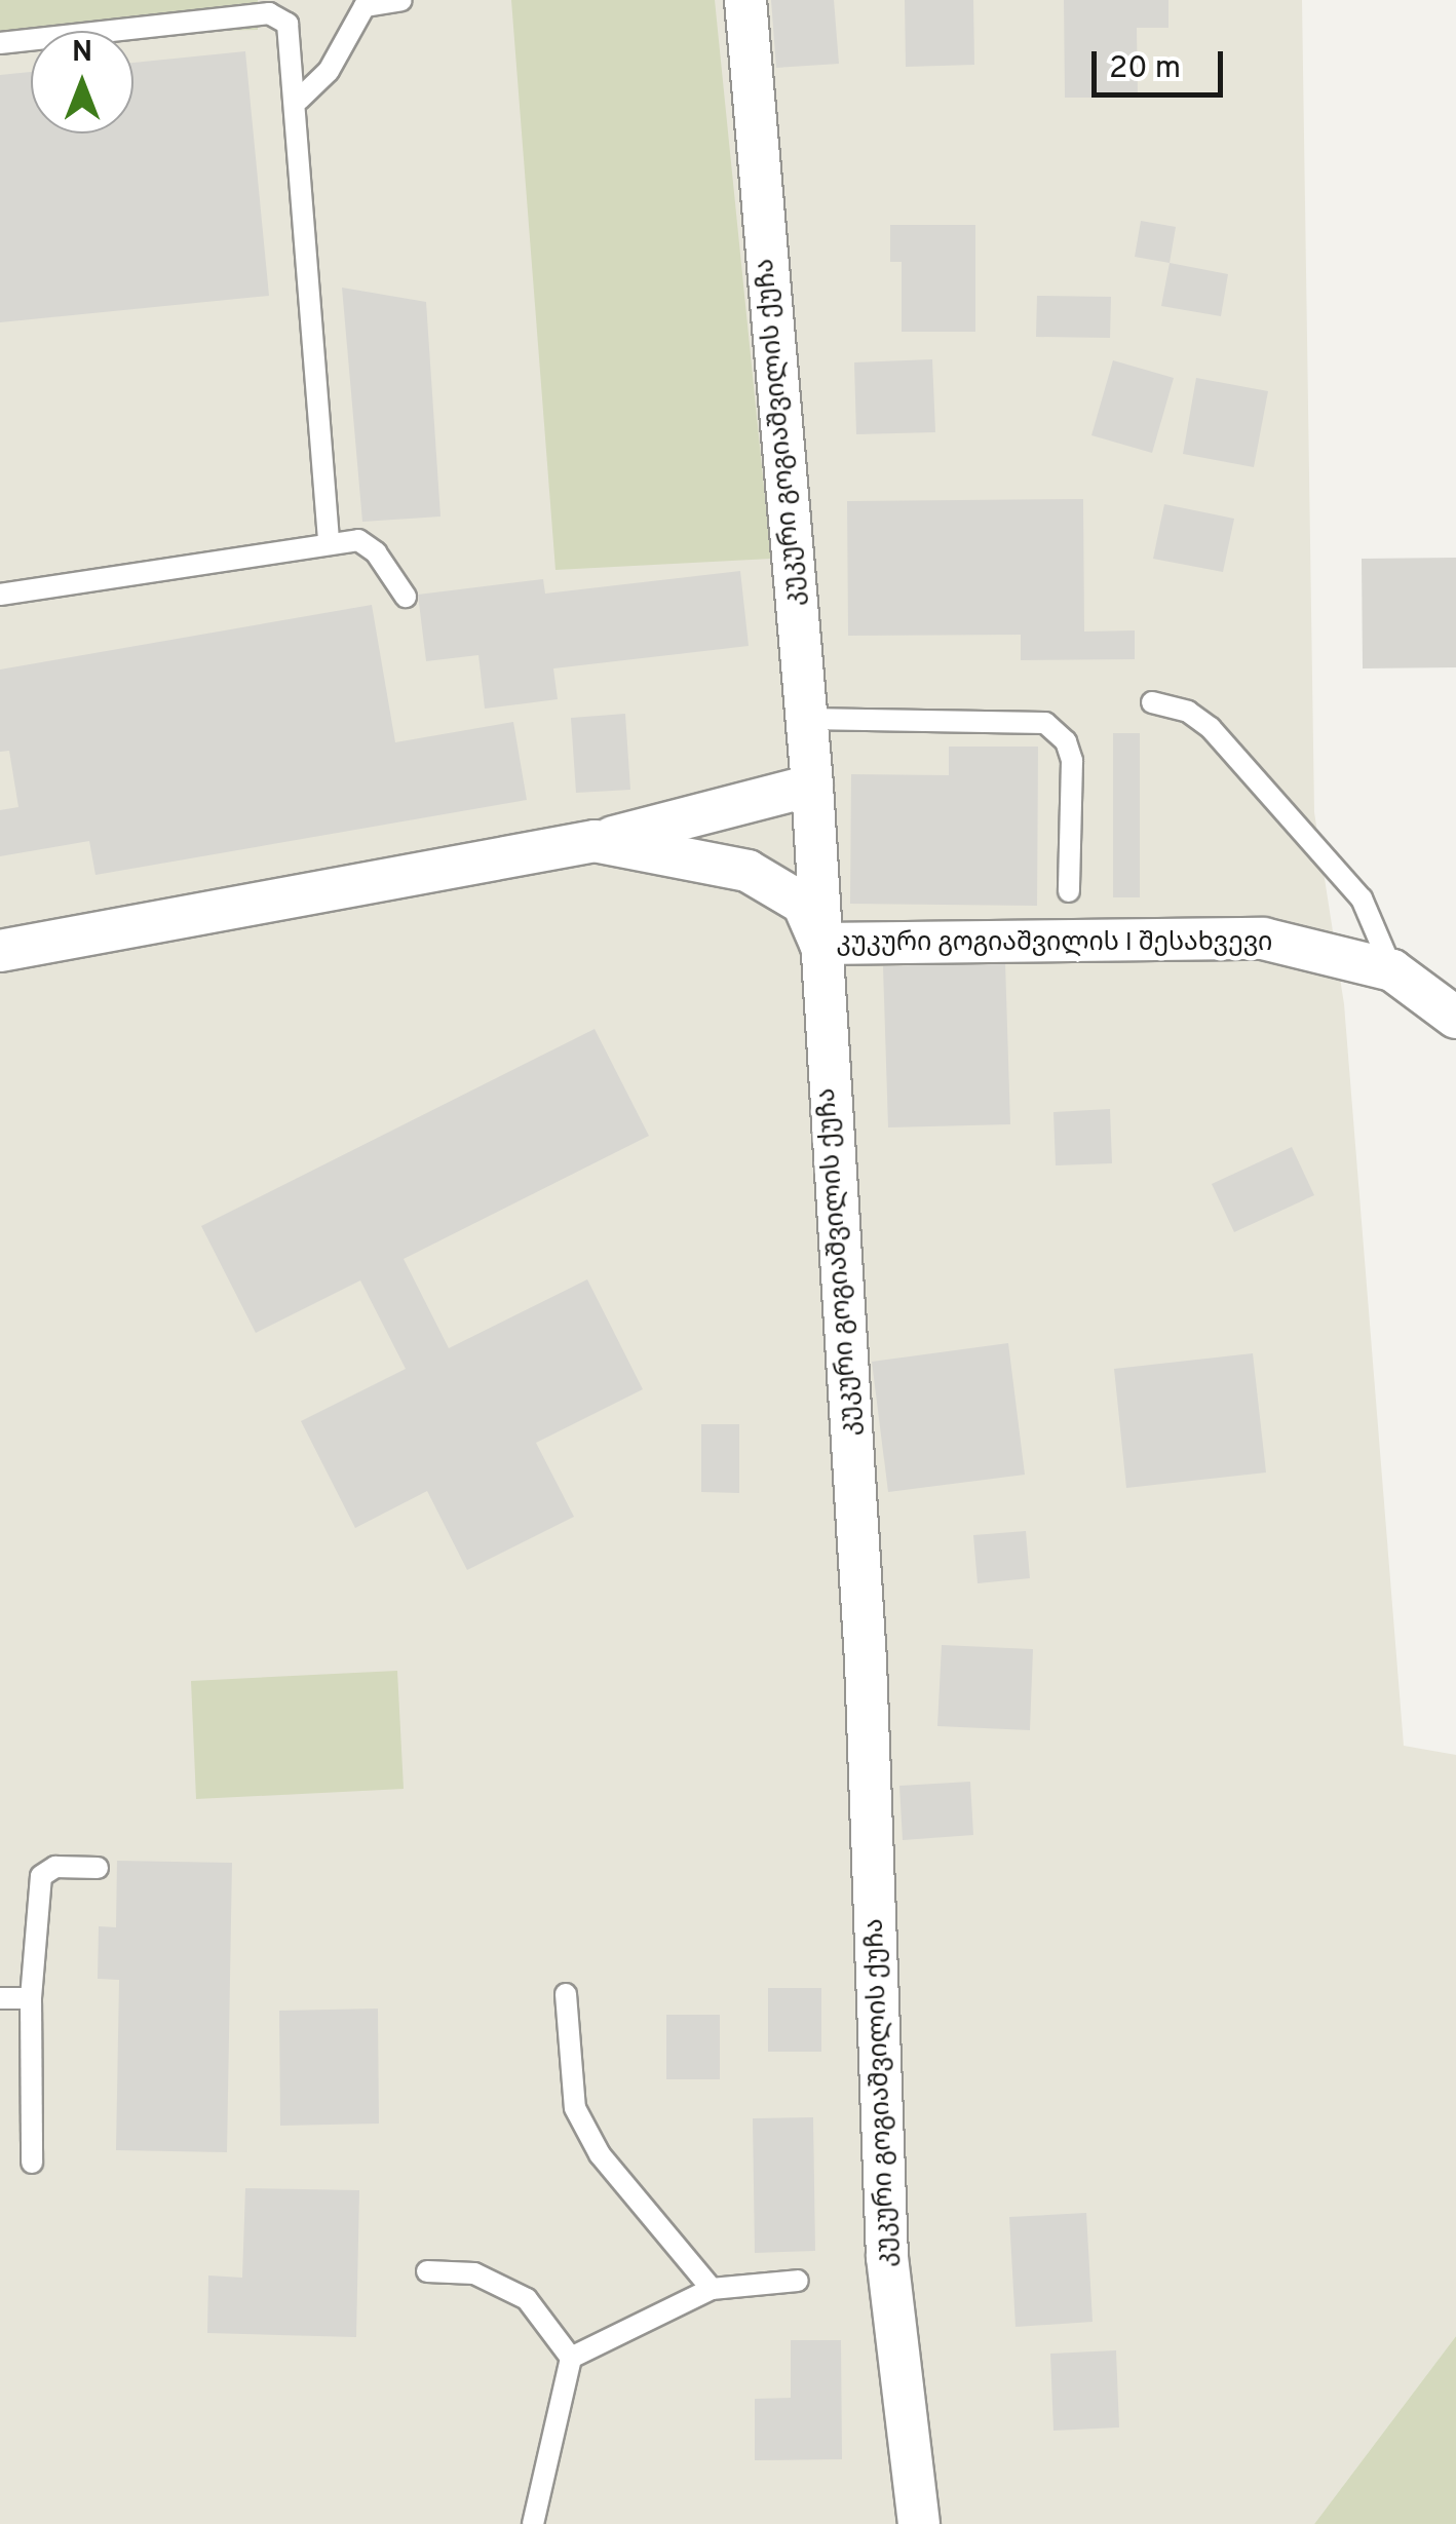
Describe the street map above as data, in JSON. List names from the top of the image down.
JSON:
{
  "streets": {
    "street": ["კუკური გოგიაშვილის ქუჩა", "კუკური გოგიაშვილის I შესახვევი"]
  },
  "crossings": [
    ["კუკური გოგიაშვილის ქუჩა", "კუკური გოგიაშვილის I შესახვევი"]
  ],
  "scale_bar": "20 m",
  "north": "top"
}
